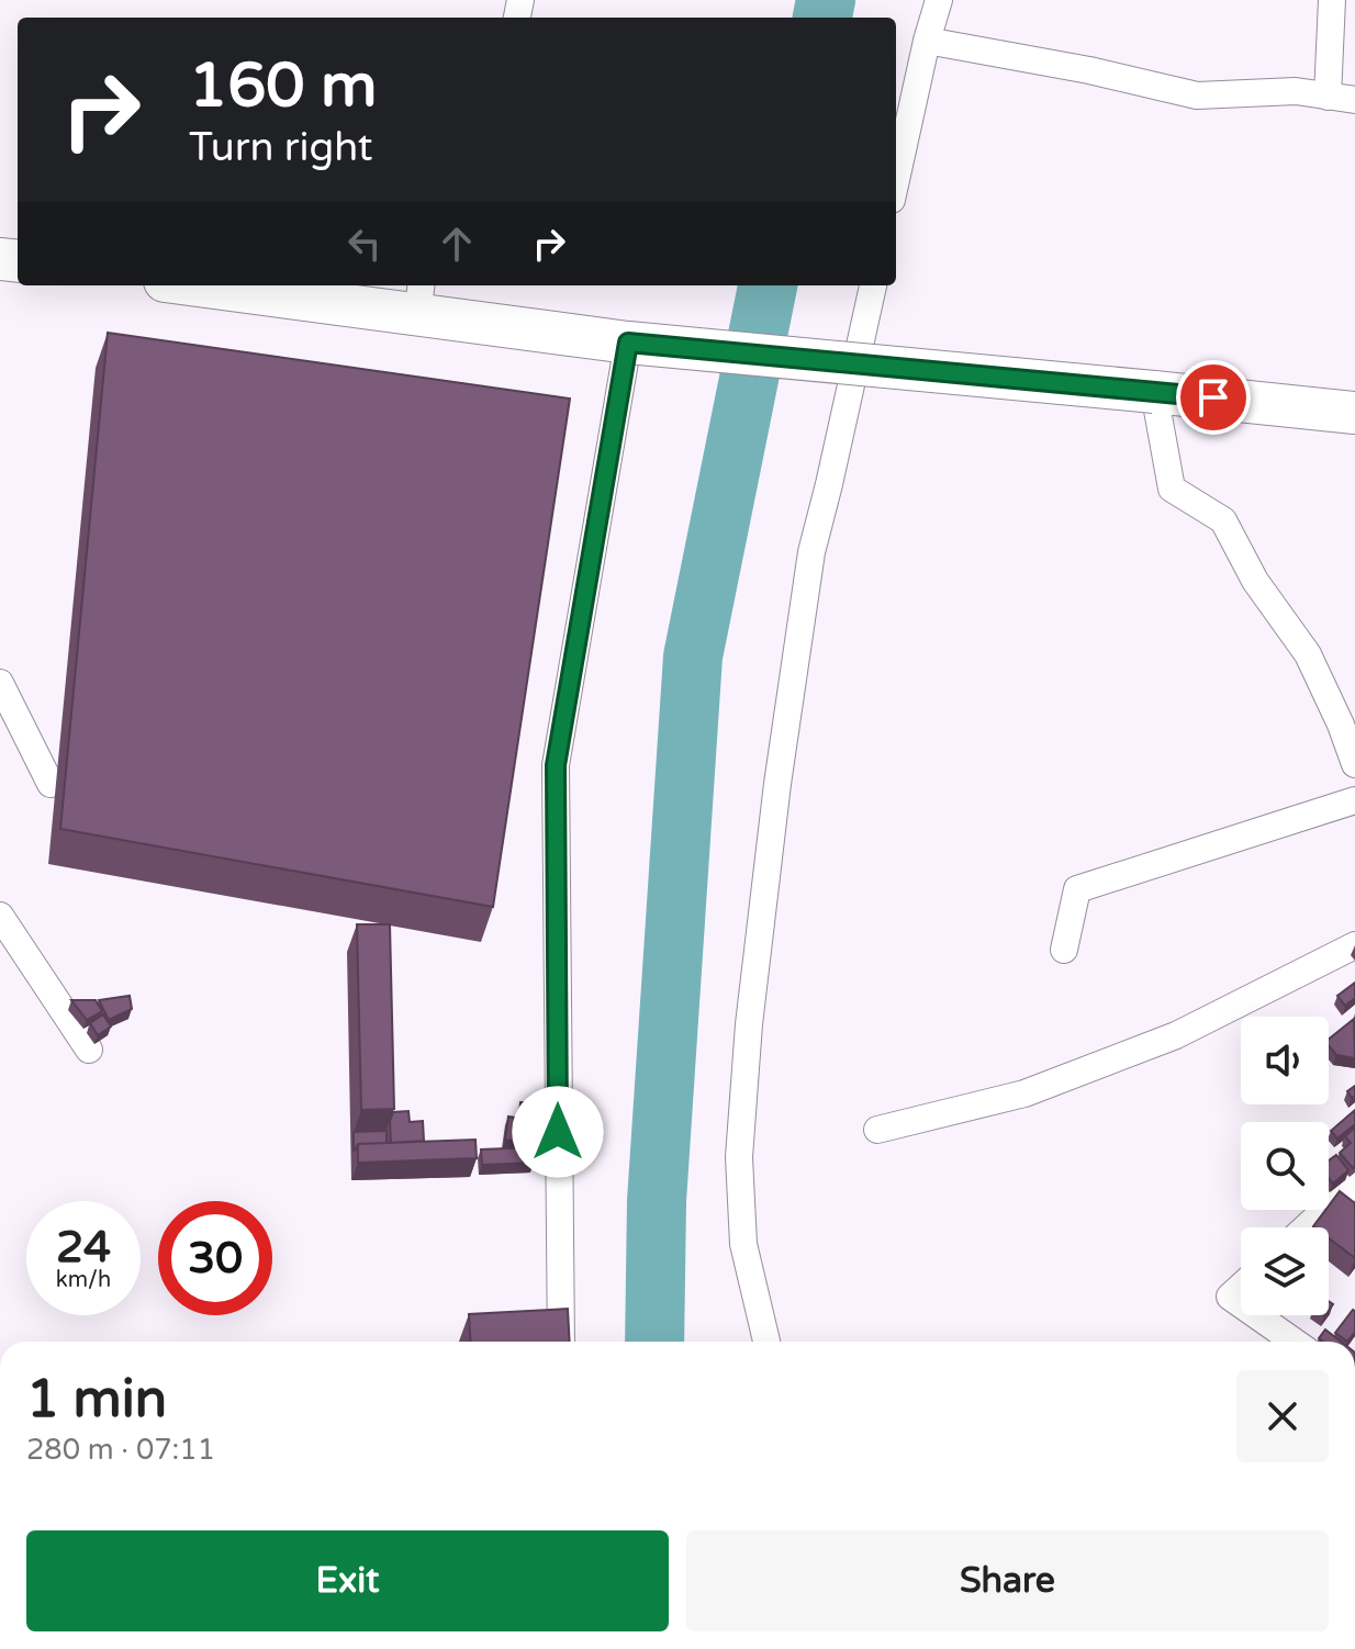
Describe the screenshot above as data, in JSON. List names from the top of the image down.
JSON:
{
  "page": {
    "turn": ["160 m", "Turn right"],
    "speed": "24 km/h",
    "limit": "30",
    "heading": ["1 min", "280 m · 07:11"],
    "buttons": ["Exit", "Share"]
  }
}
